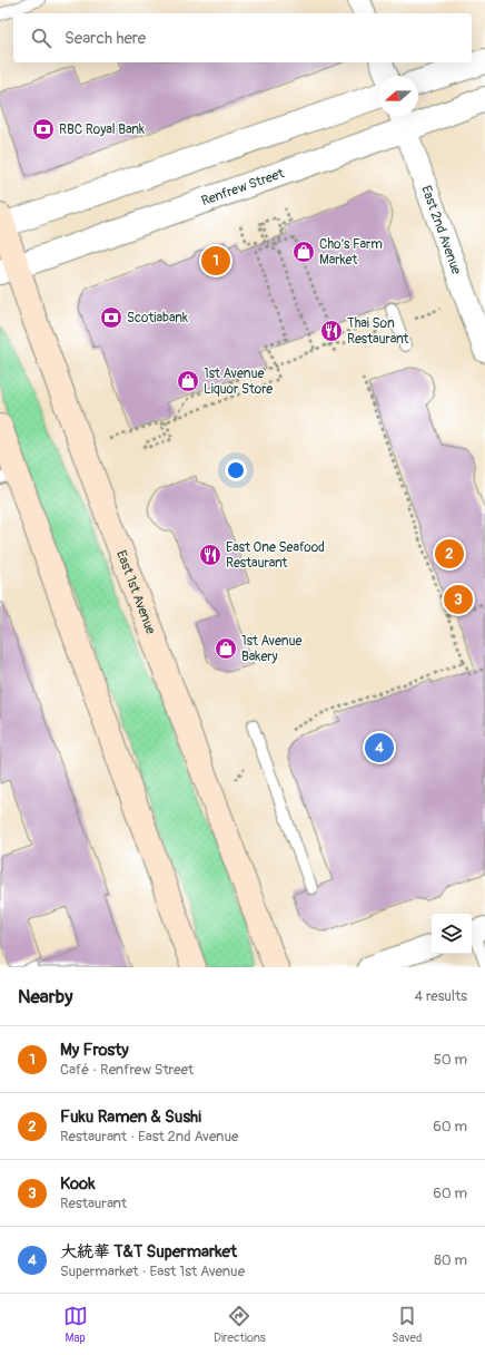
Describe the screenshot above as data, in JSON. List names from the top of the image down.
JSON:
{
  "streets": {
    "main road": ["East 1st Avenue"],
    "street": ["Renfrew Street", "East 2nd Avenue"]
  },
  "crossings": [
    ["Renfrew Street", "East 2nd Avenue"],
    ["Renfrew Street", "East 1st Avenue"]
  ],
  "places": {
    "bank": ["RBC Royal Bank", "Scotiabank"],
    "shop": ["Cho’s Farm Market", "1st Avenue Liquor Store", "1st Avenue Bakery"],
    "restaurant": ["Thai Son Restaurant", "East One Seafood Restaurant"]
  },
  "north": "left",
  "page": {
    "search": "Search here",
    "pins": [
      "1",
      "2",
      "3",
      "4"
    ],
    "heading": ["Nearby", "4 results"],
    "list": [
      {
        "mark": "1",
        "name": "My Frosty",
        "note": "Café · Renfrew Street",
        "value": "50 m"
      },
      {
        "mark": "2",
        "name": "Fuku Ramen & Sushi",
        "note": "Restaurant · East 2nd Avenue",
        "value": "60 m"
      },
      {
        "mark": "3",
        "name": "Kook",
        "note": "Restaurant",
        "value": "60 m"
      },
      {
        "mark": "4",
        "name": "大統華 T&T Supermarket",
        "note": "Supermarket · East 1st Avenue",
        "value": "80 m"
      }
    ],
    "nav": ["Map", "Directions", "Saved"]
  }
}
